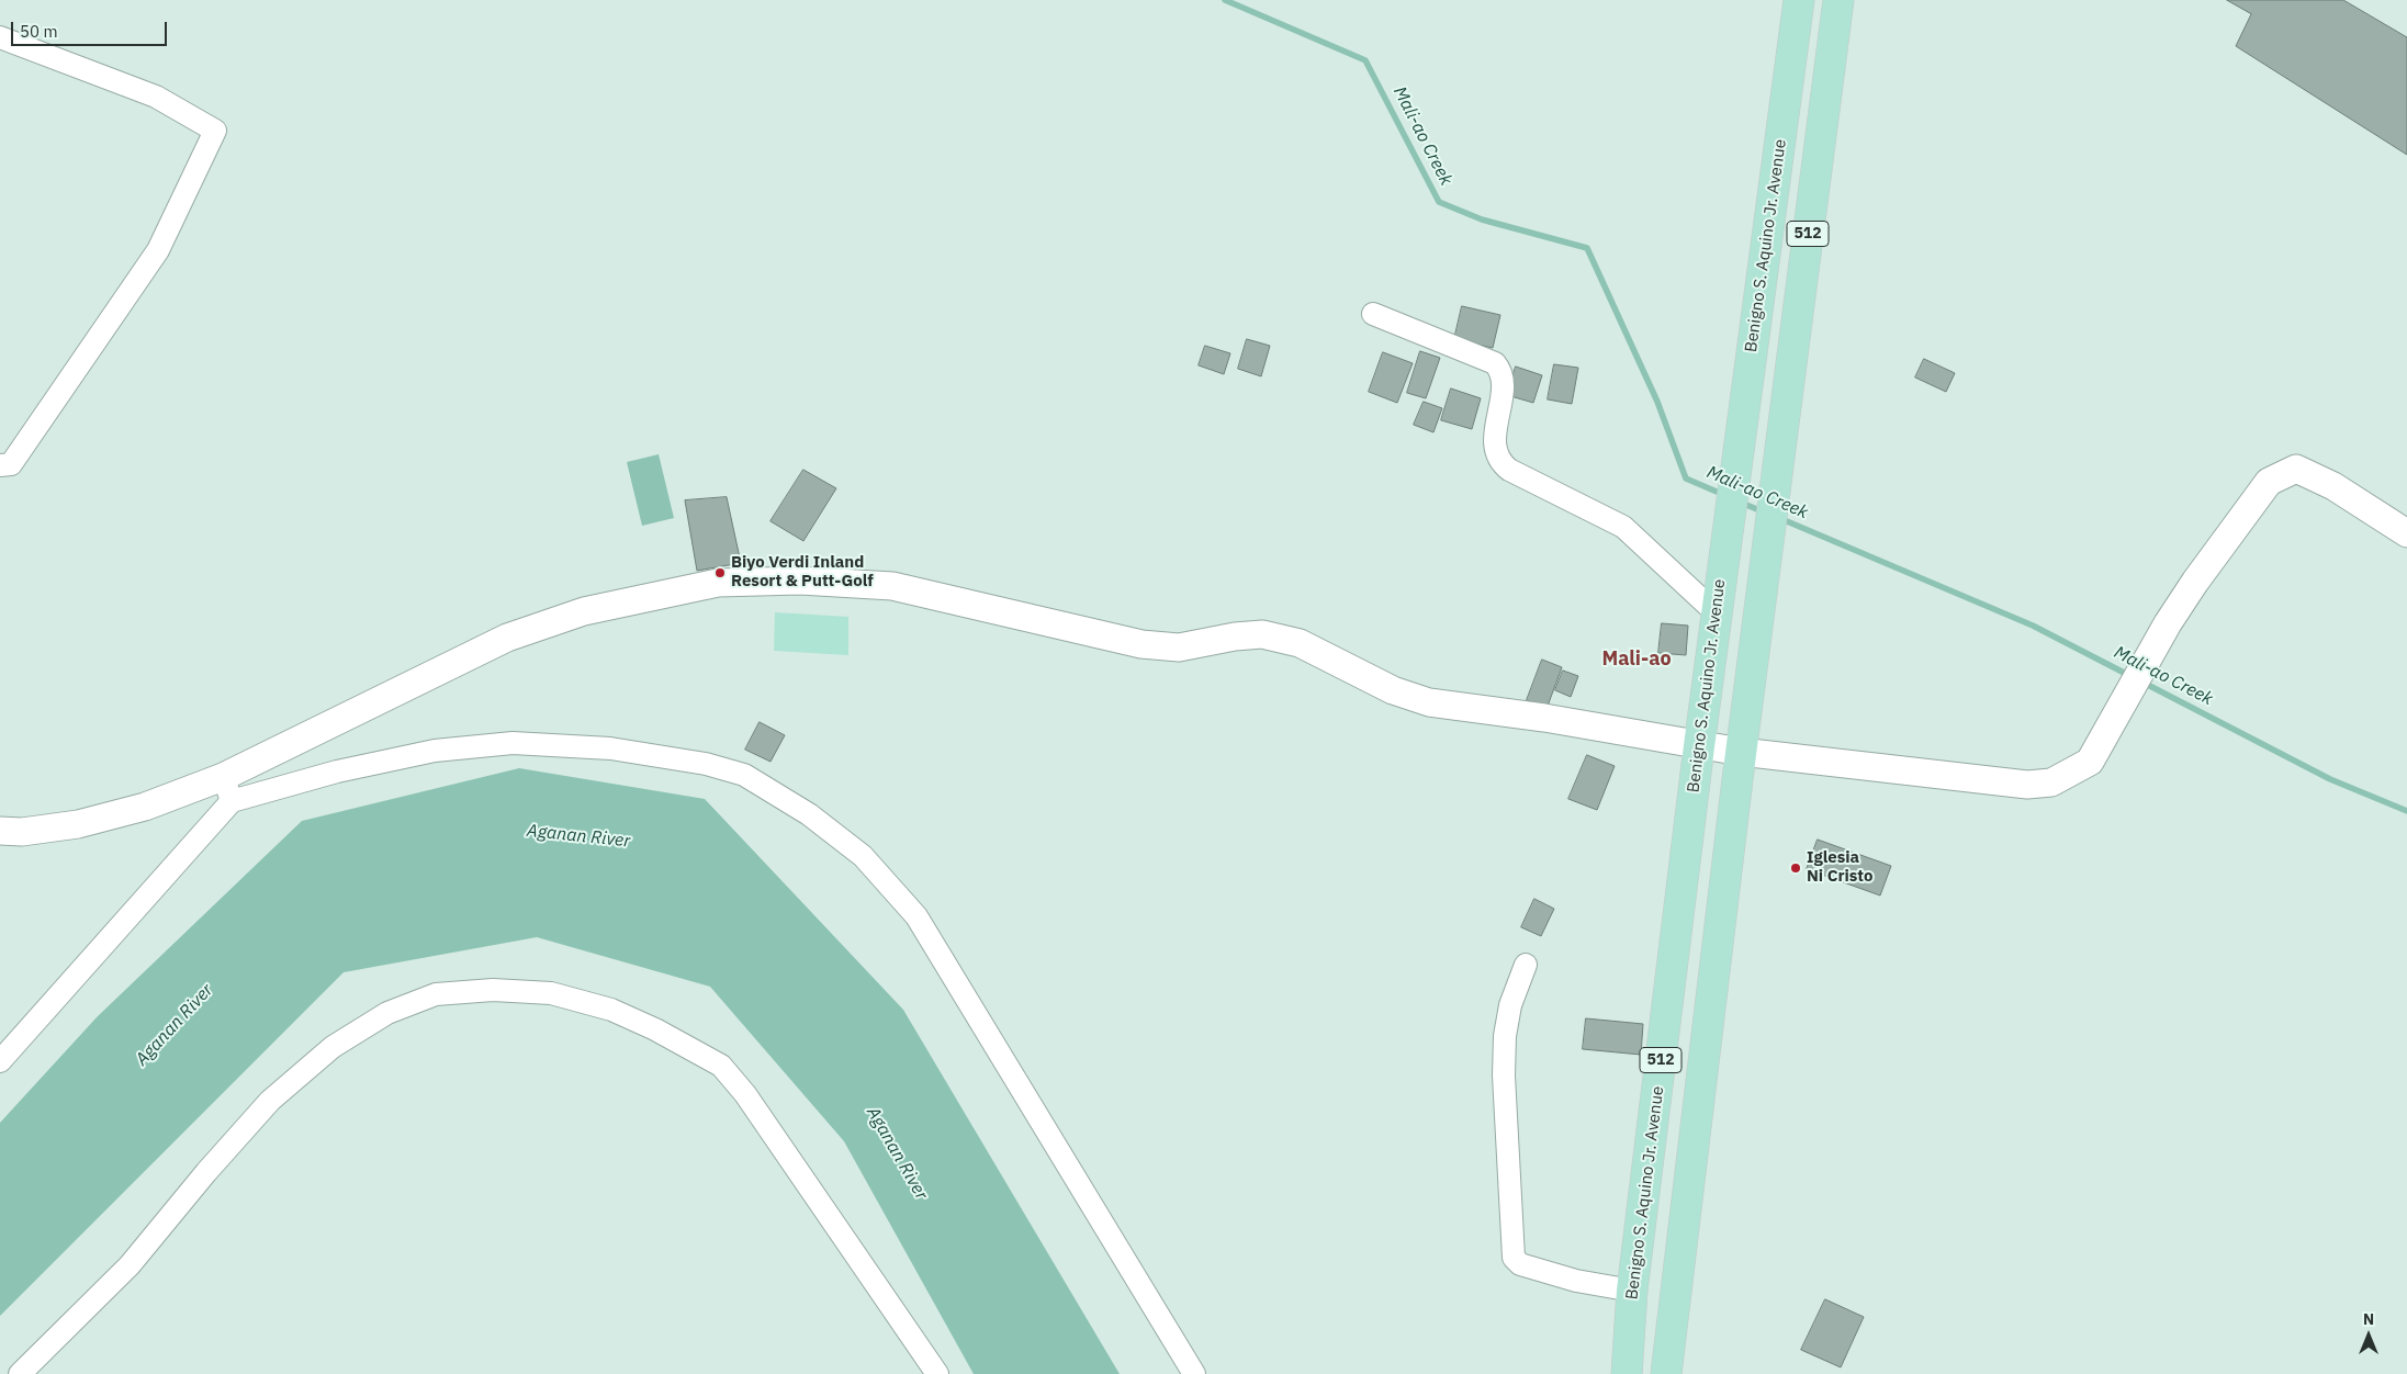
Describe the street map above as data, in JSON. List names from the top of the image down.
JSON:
{
  "streets": {
    "main road": ["512", "Benigno S. Aquino Jr. Avenue"]
  },
  "districts": ["Mali-ao"],
  "water": ["Mali-ao Creek", "Aganan River"],
  "places": ["Biyo Verdi Inland Resort & Putt-Golf", "Iglesia Ni Cristo"],
  "scale_bar": "50 m",
  "north": "top"
}
